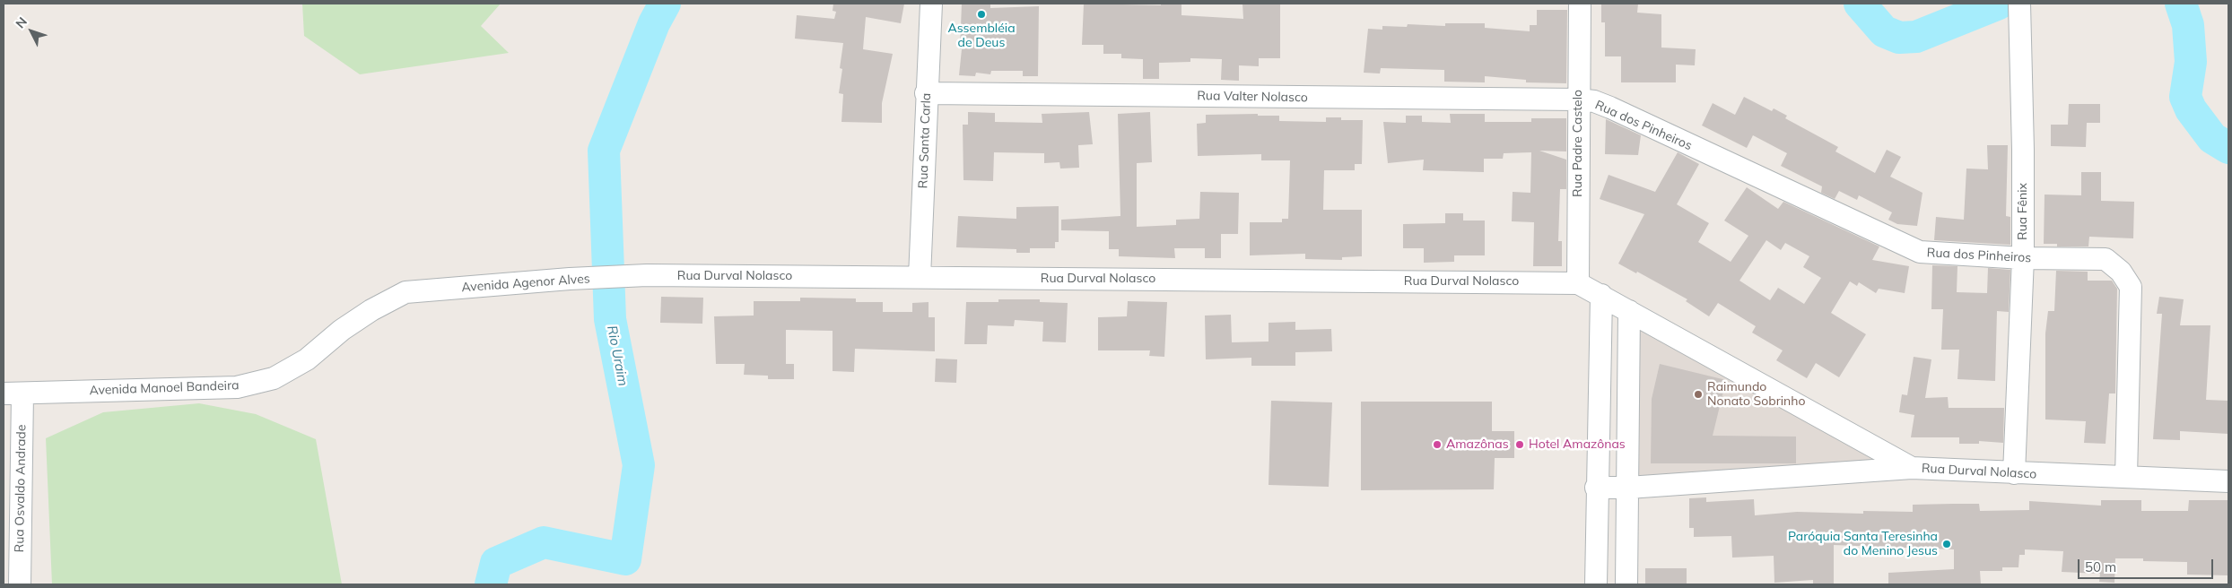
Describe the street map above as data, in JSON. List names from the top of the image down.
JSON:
{
  "streets": {
    "street": [
      "Rua Valter Nolasco",
      "Rua dos Pinheiros",
      "Rua Santa Carla",
      "Rua Padre Castelo",
      "Rua Fênix",
      "Rua Durval Nolasco",
      "Avenida Agenor Alves",
      "Avenida Manoel Bandeira",
      "Rua Osvaldo Andrade"
    ]
  },
  "crossings": [
    ["Rua Valter Nolasco", "Rua dos Pinheiros"],
    ["Rua Valter Nolasco", "Rua Santa Carla"],
    ["Rua Valter Nolasco", "Rua Padre Castelo"],
    ["Rua dos Pinheiros", "Rua Padre Castelo"],
    ["Rua dos Pinheiros", "Rua Fênix"],
    ["Rua dos Pinheiros", "Rua Durval Nolasco"],
    ["Rua Santa Carla", "Rua Durval Nolasco"],
    ["Rua Padre Castelo", "Rua Durval Nolasco"],
    ["Rua Fênix", "Rua Durval Nolasco"],
    ["Rua Durval Nolasco", "Avenida Agenor Alves"],
    ["Avenida Agenor Alves", "Avenida Manoel Bandeira"],
    ["Avenida Manoel Bandeira", "Rua Osvaldo Andrade"]
  ],
  "water": ["Rio Uraim"],
  "places": [
    "Assembléia de Deus",
    "Raimundo Nonato Sobrinho",
    "Amazônas",
    "Hotel Amazônas",
    "Paróquia Santa Teresinha do Menino Jesus"
  ],
  "scale_bar": "50 m",
  "north": "top left"
}
